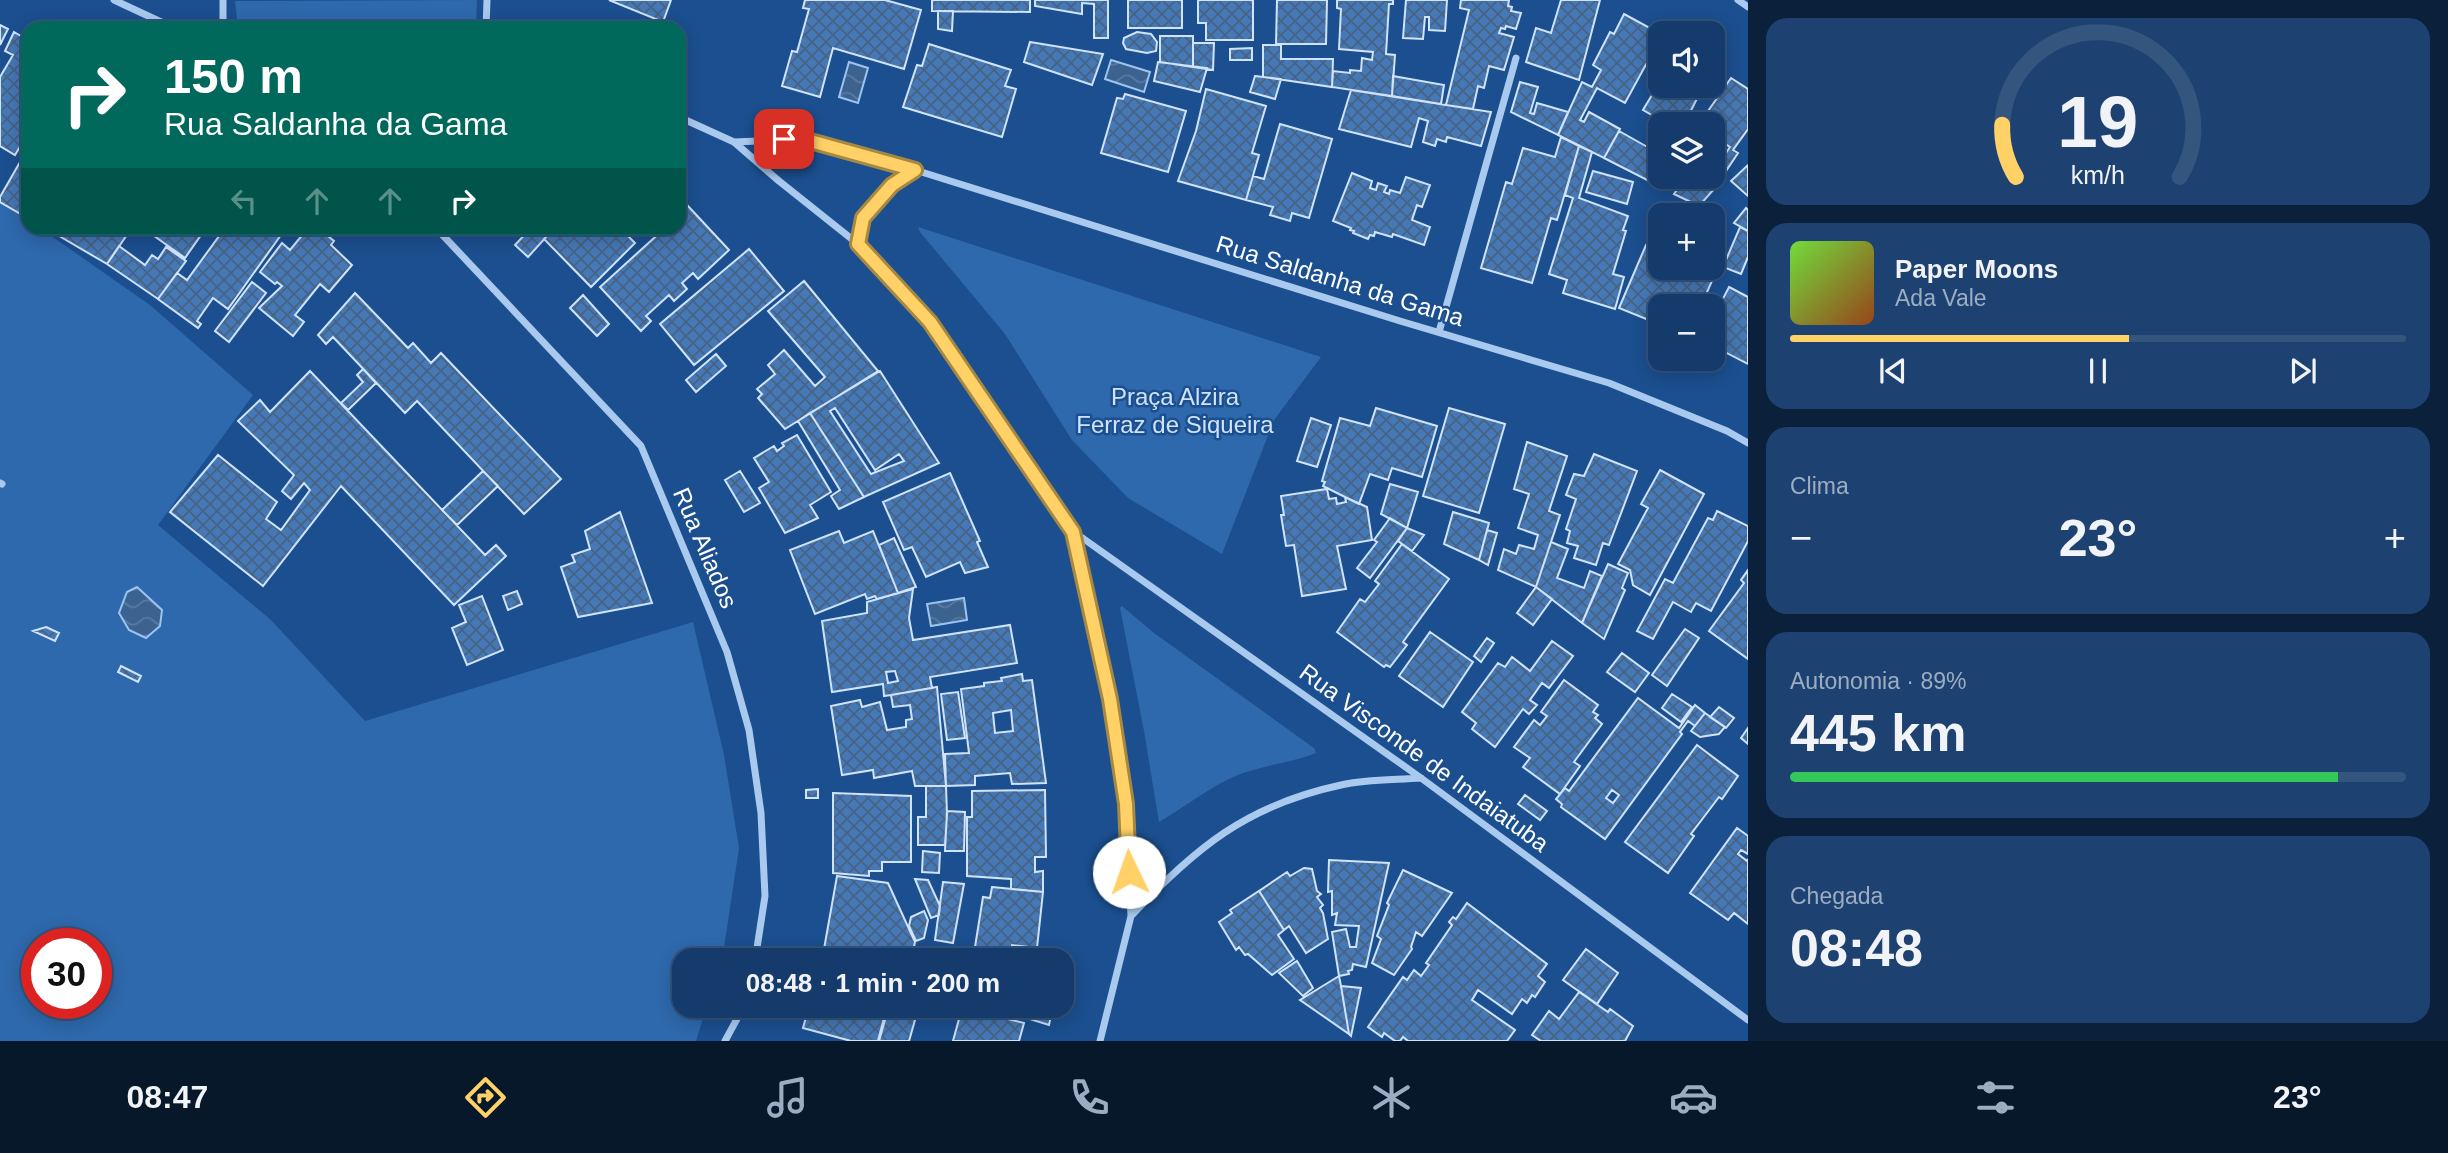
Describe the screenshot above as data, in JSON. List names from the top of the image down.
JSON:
{
  "streets": {
    "street": ["Rua Saldanha da Gama", "Rua Aliados", "Rua Visconde de Indaiatuba"]
  },
  "parks": ["Praça Alzira Ferraz de Siqueira"],
  "page": {
    "map_buttons": ["+", "−"],
    "turn": ["150 m", "Rua Saldanha da Gama"],
    "song": ["Paper Moons", "Ada Vale"],
    "tile": [
      "Clima",
      ["Autonomia · 89%", "445 km"],
      ["Chegada", "08:48"]
    ],
    "heat": ["−", "23°", "+"],
    "limit": "30",
    "trip": "08:48 · 1 min · 200 m",
    "tabs": ["08:47", "23°"],
    "gauge": ["19", "km/h"]
  }
}
